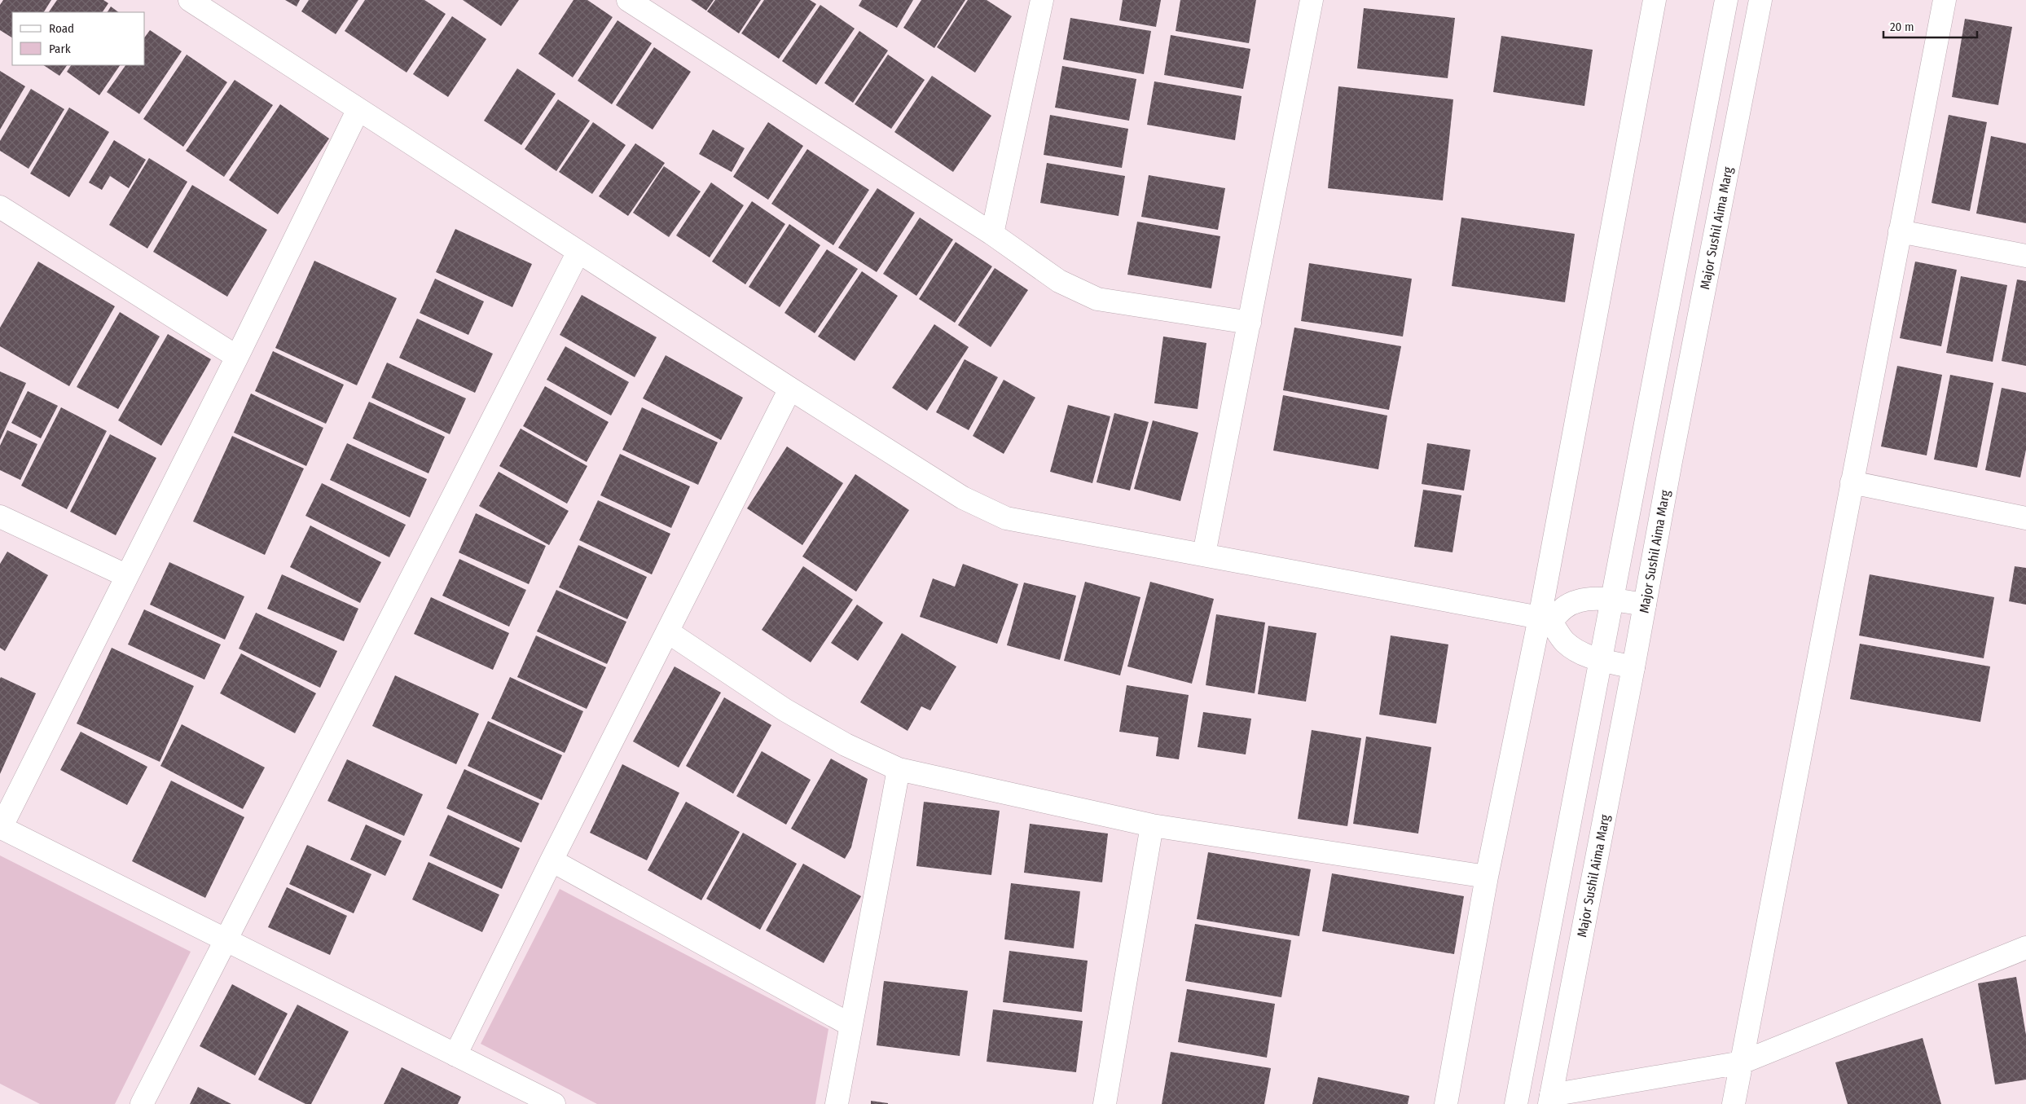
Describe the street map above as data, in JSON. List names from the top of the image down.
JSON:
{
  "streets": {
    "street": ["Major Sushil Aima Marg"]
  },
  "legend": ["Road", "Park"],
  "scale_bar": "20 m"
}
